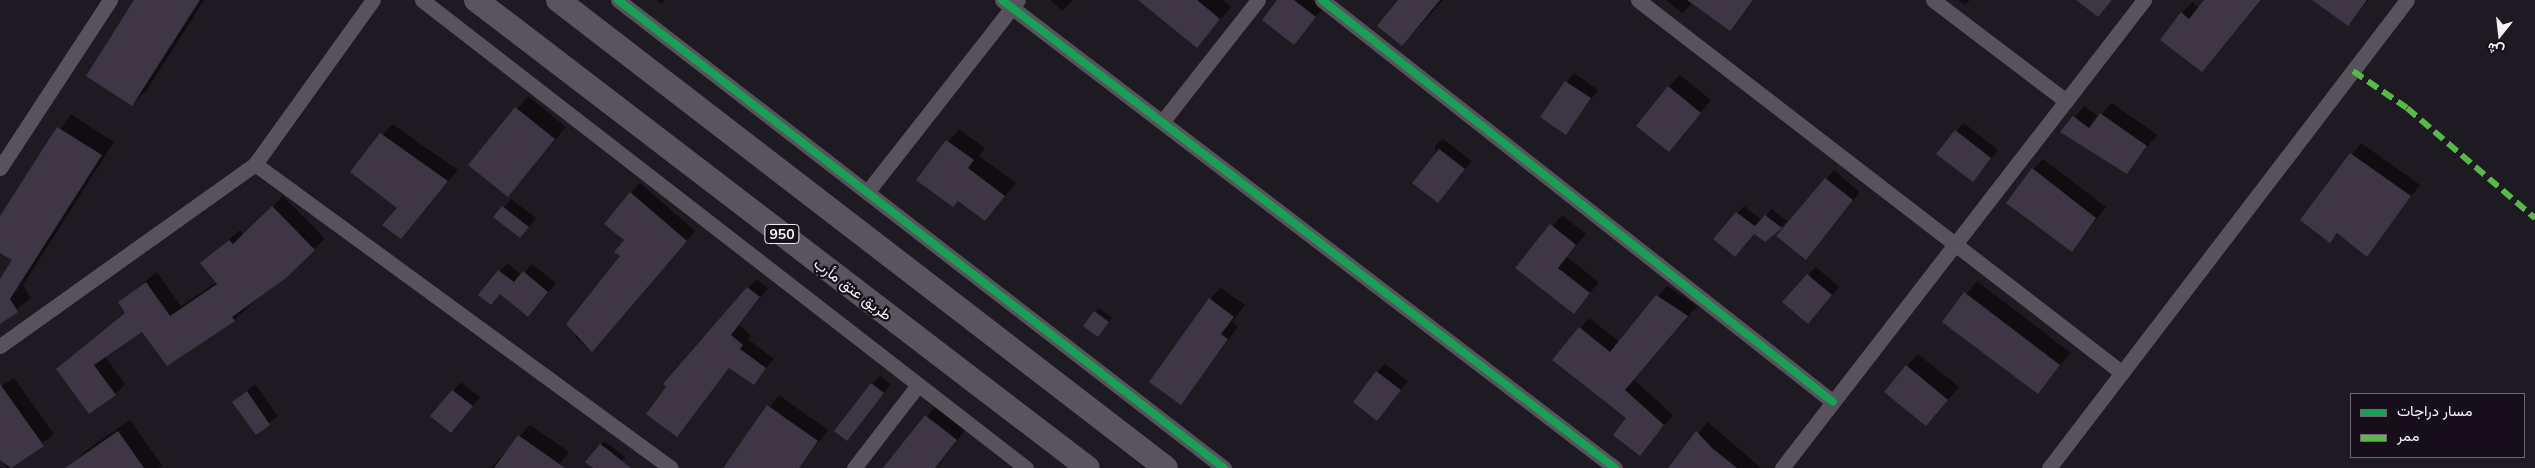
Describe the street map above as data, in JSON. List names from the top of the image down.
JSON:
{
  "streets": {
    "main road": ["950", "طريق عتق مأرب"]
  },
  "legend": ["مسار دراجات", "ممر"],
  "north": "bottom"
}
